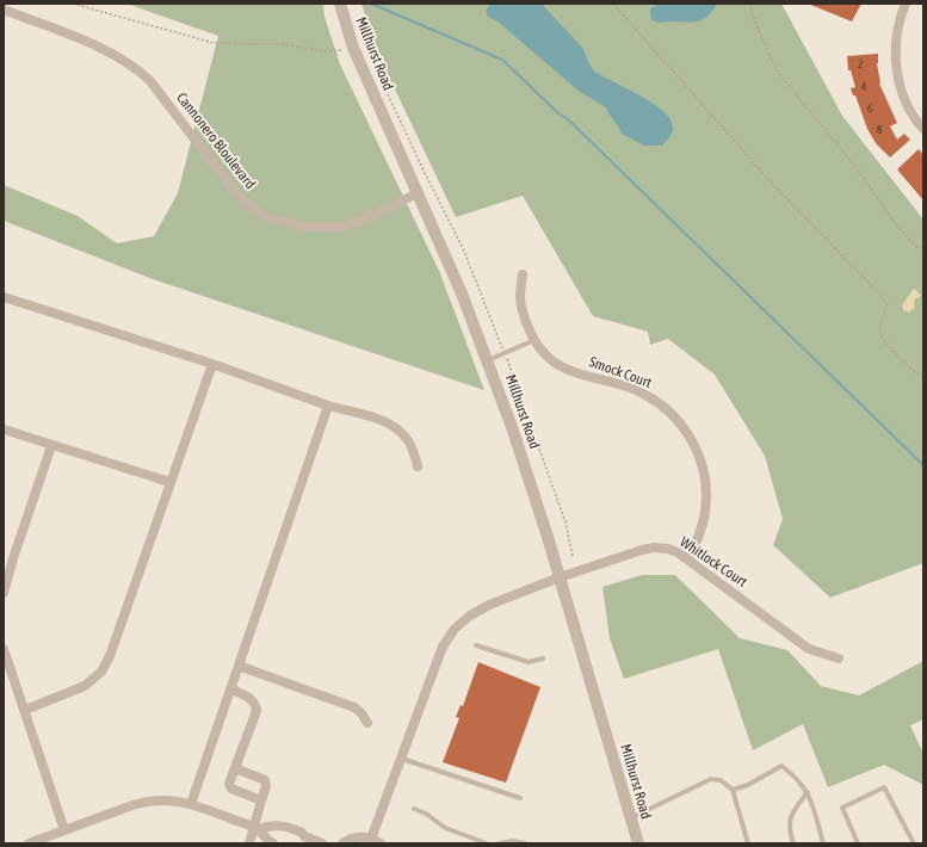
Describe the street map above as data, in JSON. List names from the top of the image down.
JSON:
{
  "streets": {
    "street": [
      "Millhurst Road",
      "Cannonero Bloulevard",
      "Smock Court",
      "Whitlock Court"
    ]
  },
  "crossings": [
    ["Millhurst Road", "Cannonero Bloulevard"],
    ["Millhurst Road", "Whitlock Court"],
    ["Smock Court", "Whitlock Court"]
  ],
  "house_numbers": [
    "2",
    "4",
    "6",
    "8"
  ]
}
